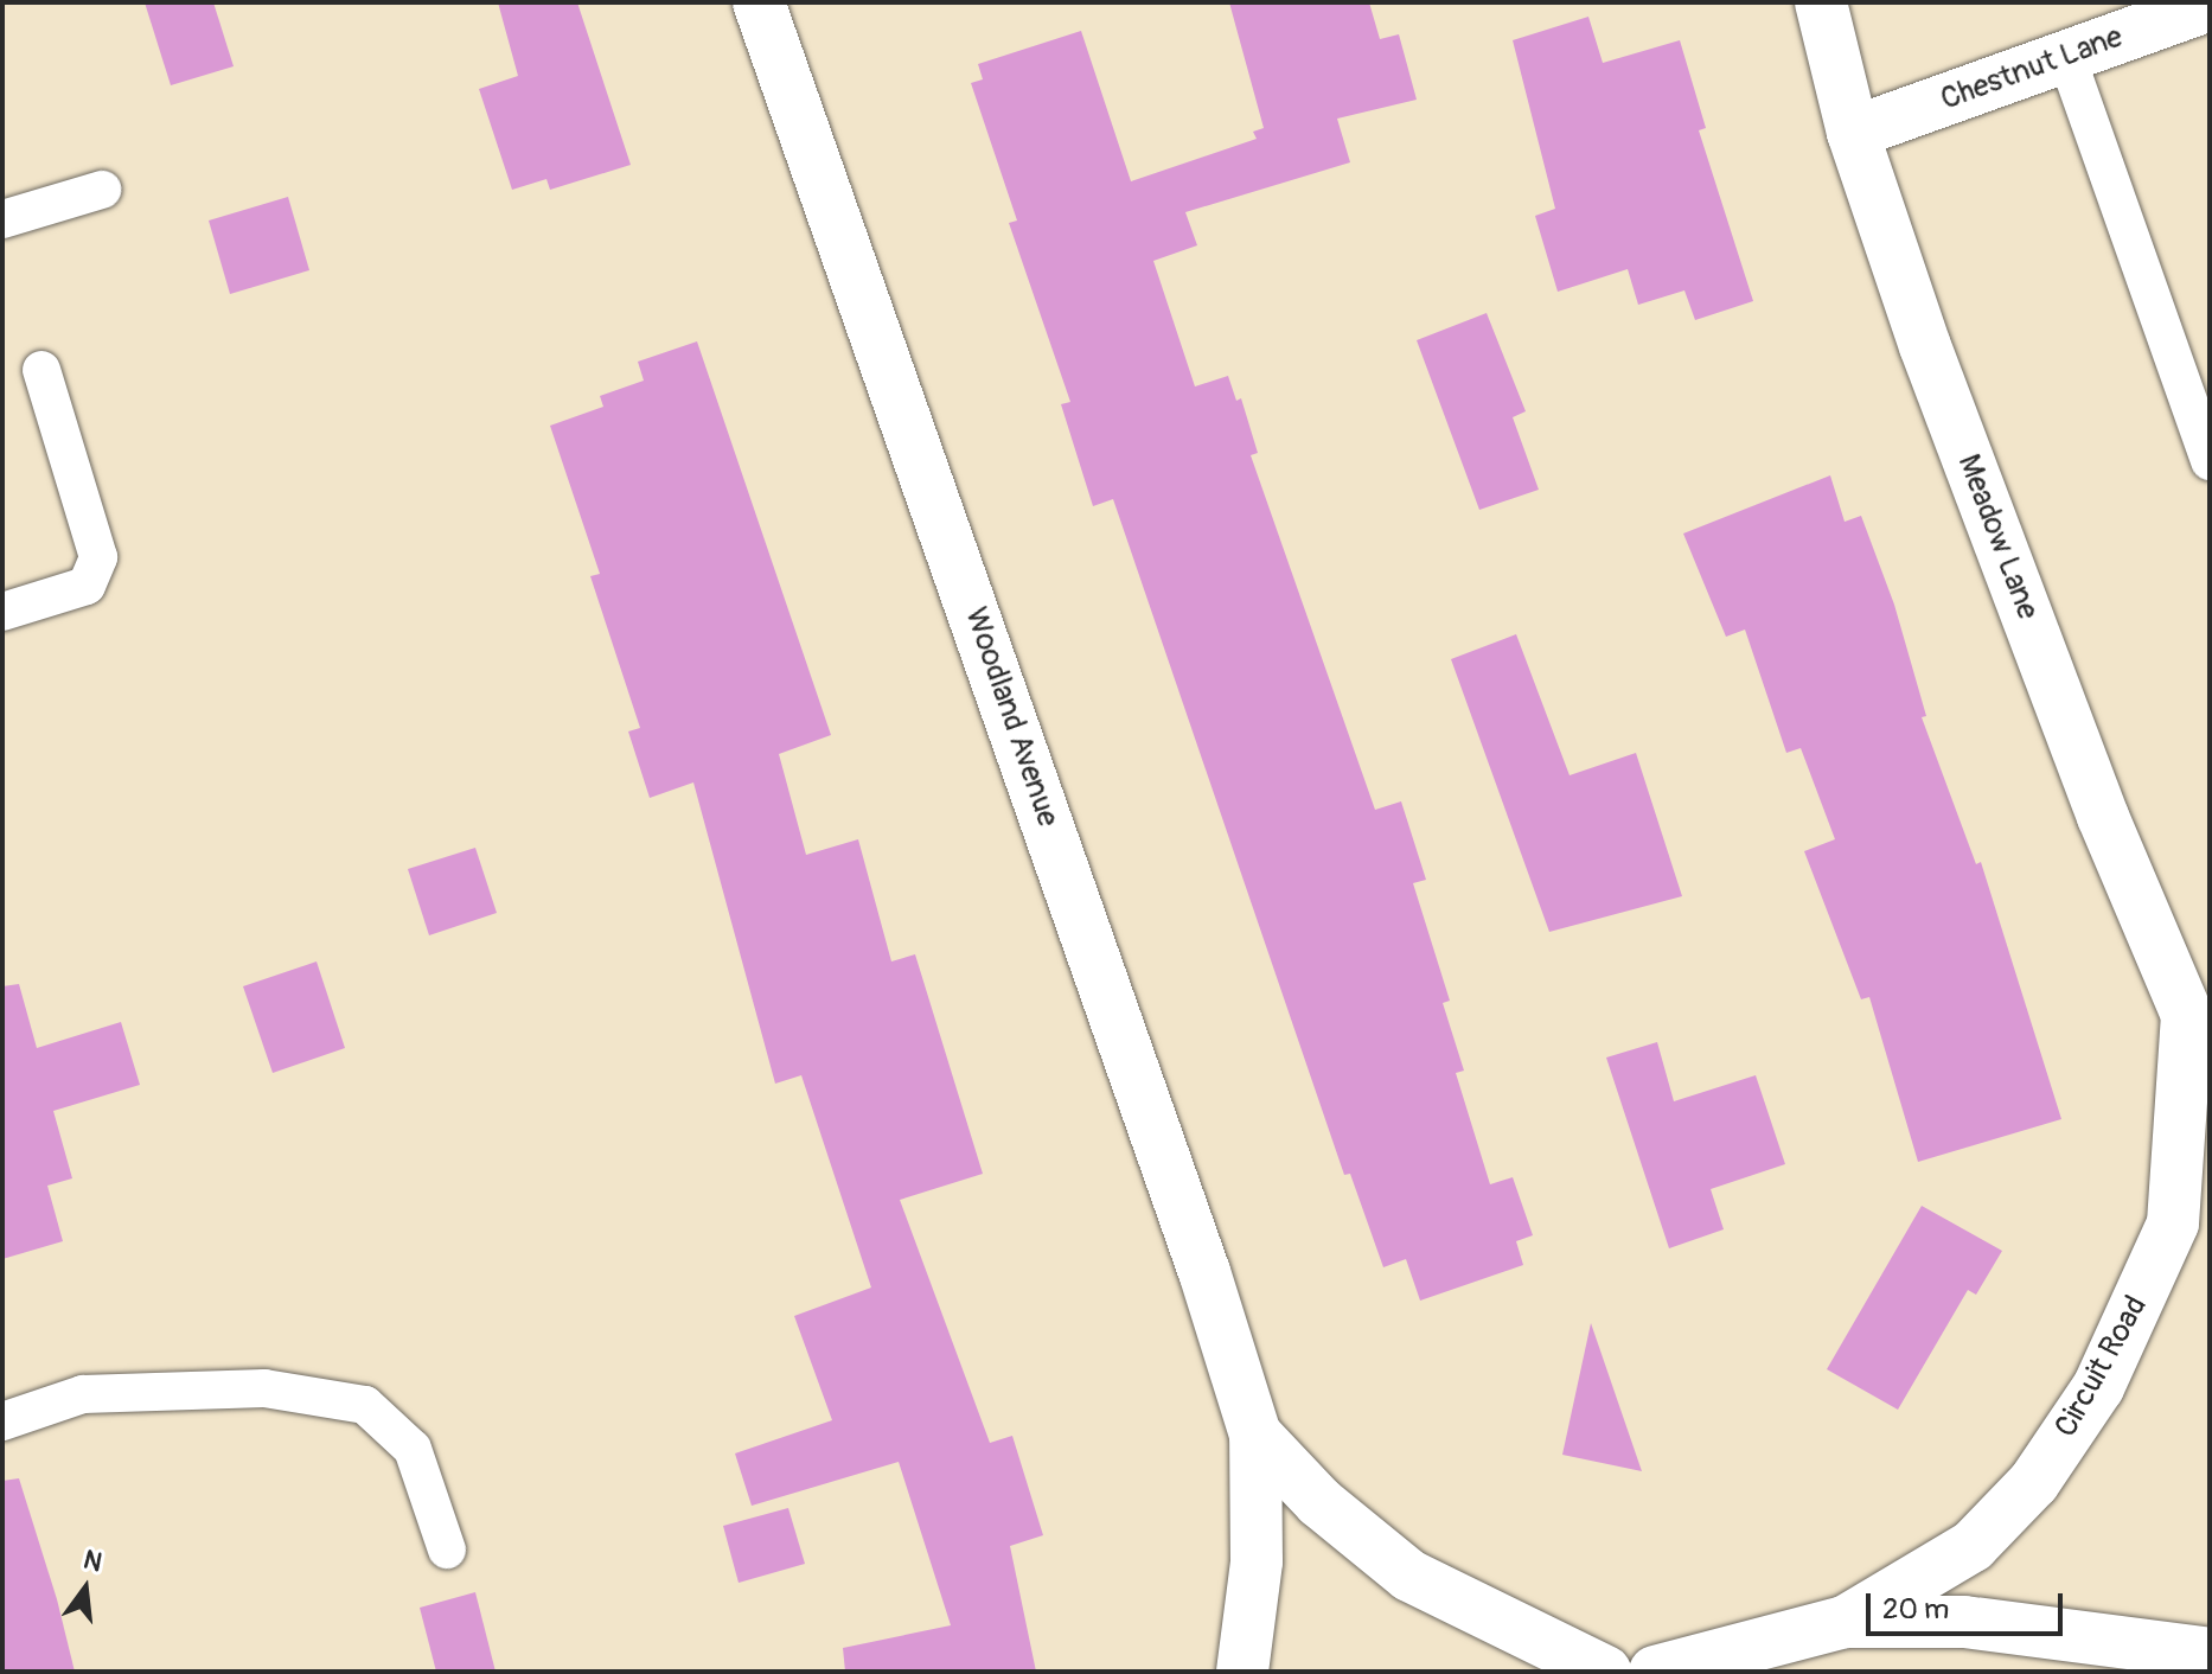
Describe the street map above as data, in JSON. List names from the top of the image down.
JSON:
{
  "streets": {
    "street": [
      "Chestnut Lane",
      "Meadow Lane",
      "Woodland Avenue",
      "Circuit Road"
    ]
  },
  "crossings": [
    ["Chestnut Lane", "Meadow Lane"],
    ["Meadow Lane", "Circuit Road"]
  ],
  "scale_bar": "20 m",
  "north": "top"
}
